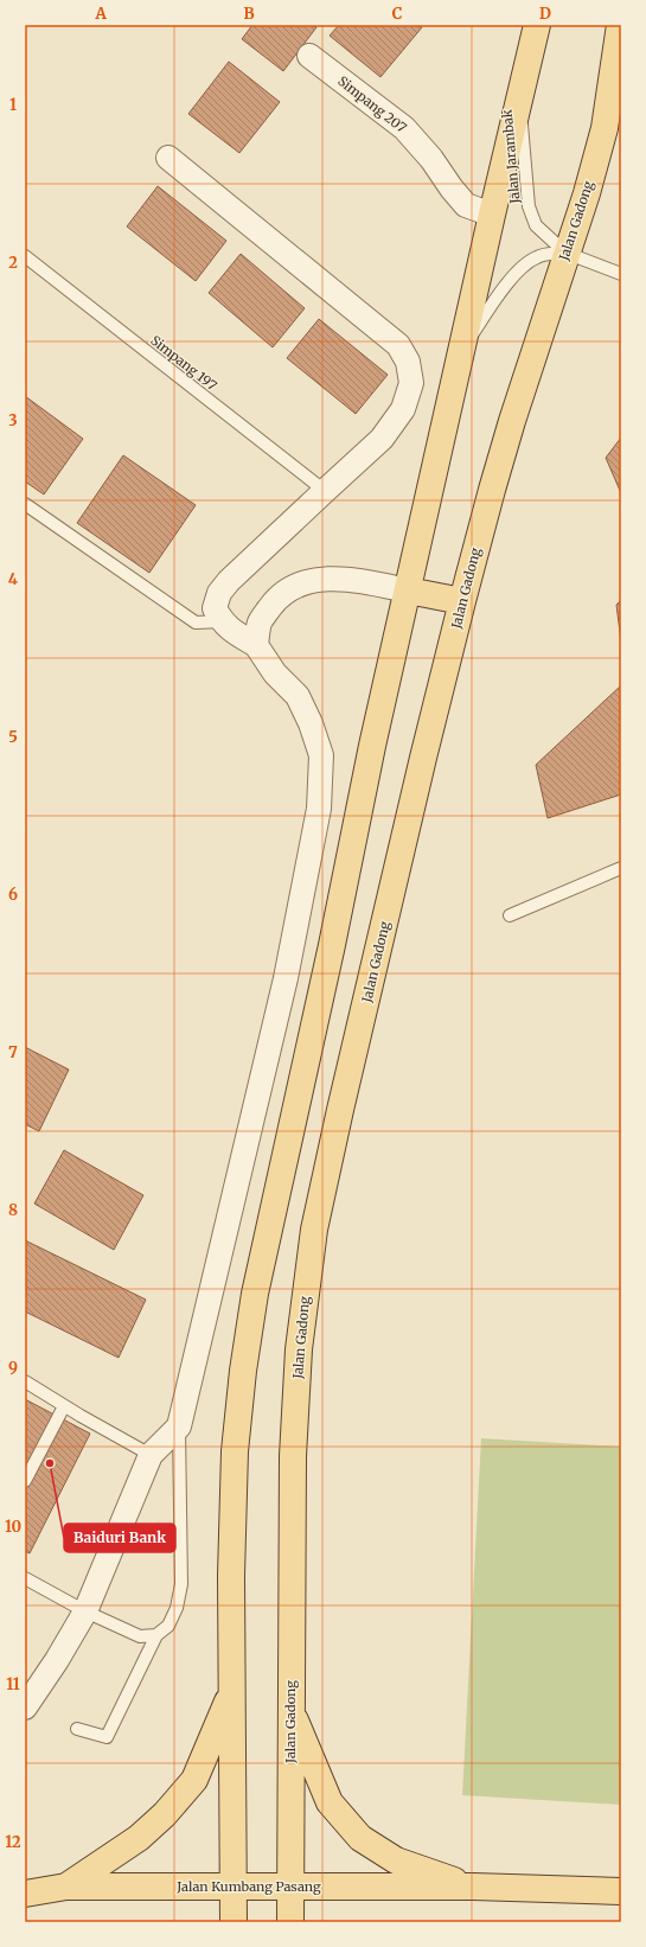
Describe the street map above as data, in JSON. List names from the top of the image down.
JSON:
{
  "streets": {
    "main road": ["Jalan Gadong", "Jalan Kumbang Pasang"],
    "street": ["Simpang 207"],
    "lane": ["Jalan Jarambak", "Simpang 197"]
  },
  "crossings": [
    ["Jalan Jarambak", "Jalan Gadong"],
    ["Jalan Gadong", "Jalan Kumbang Pasang"]
  ],
  "places": ["Baiduri Bank"],
  "grid": {
    "columns": [
      "A",
      "B",
      "C",
      "D"
    ],
    "rows": [
      "1",
      "2",
      "3",
      "4",
      "5",
      "6",
      "7",
      "8",
      "9",
      "10",
      "11",
      "12"
    ]
  }
}
